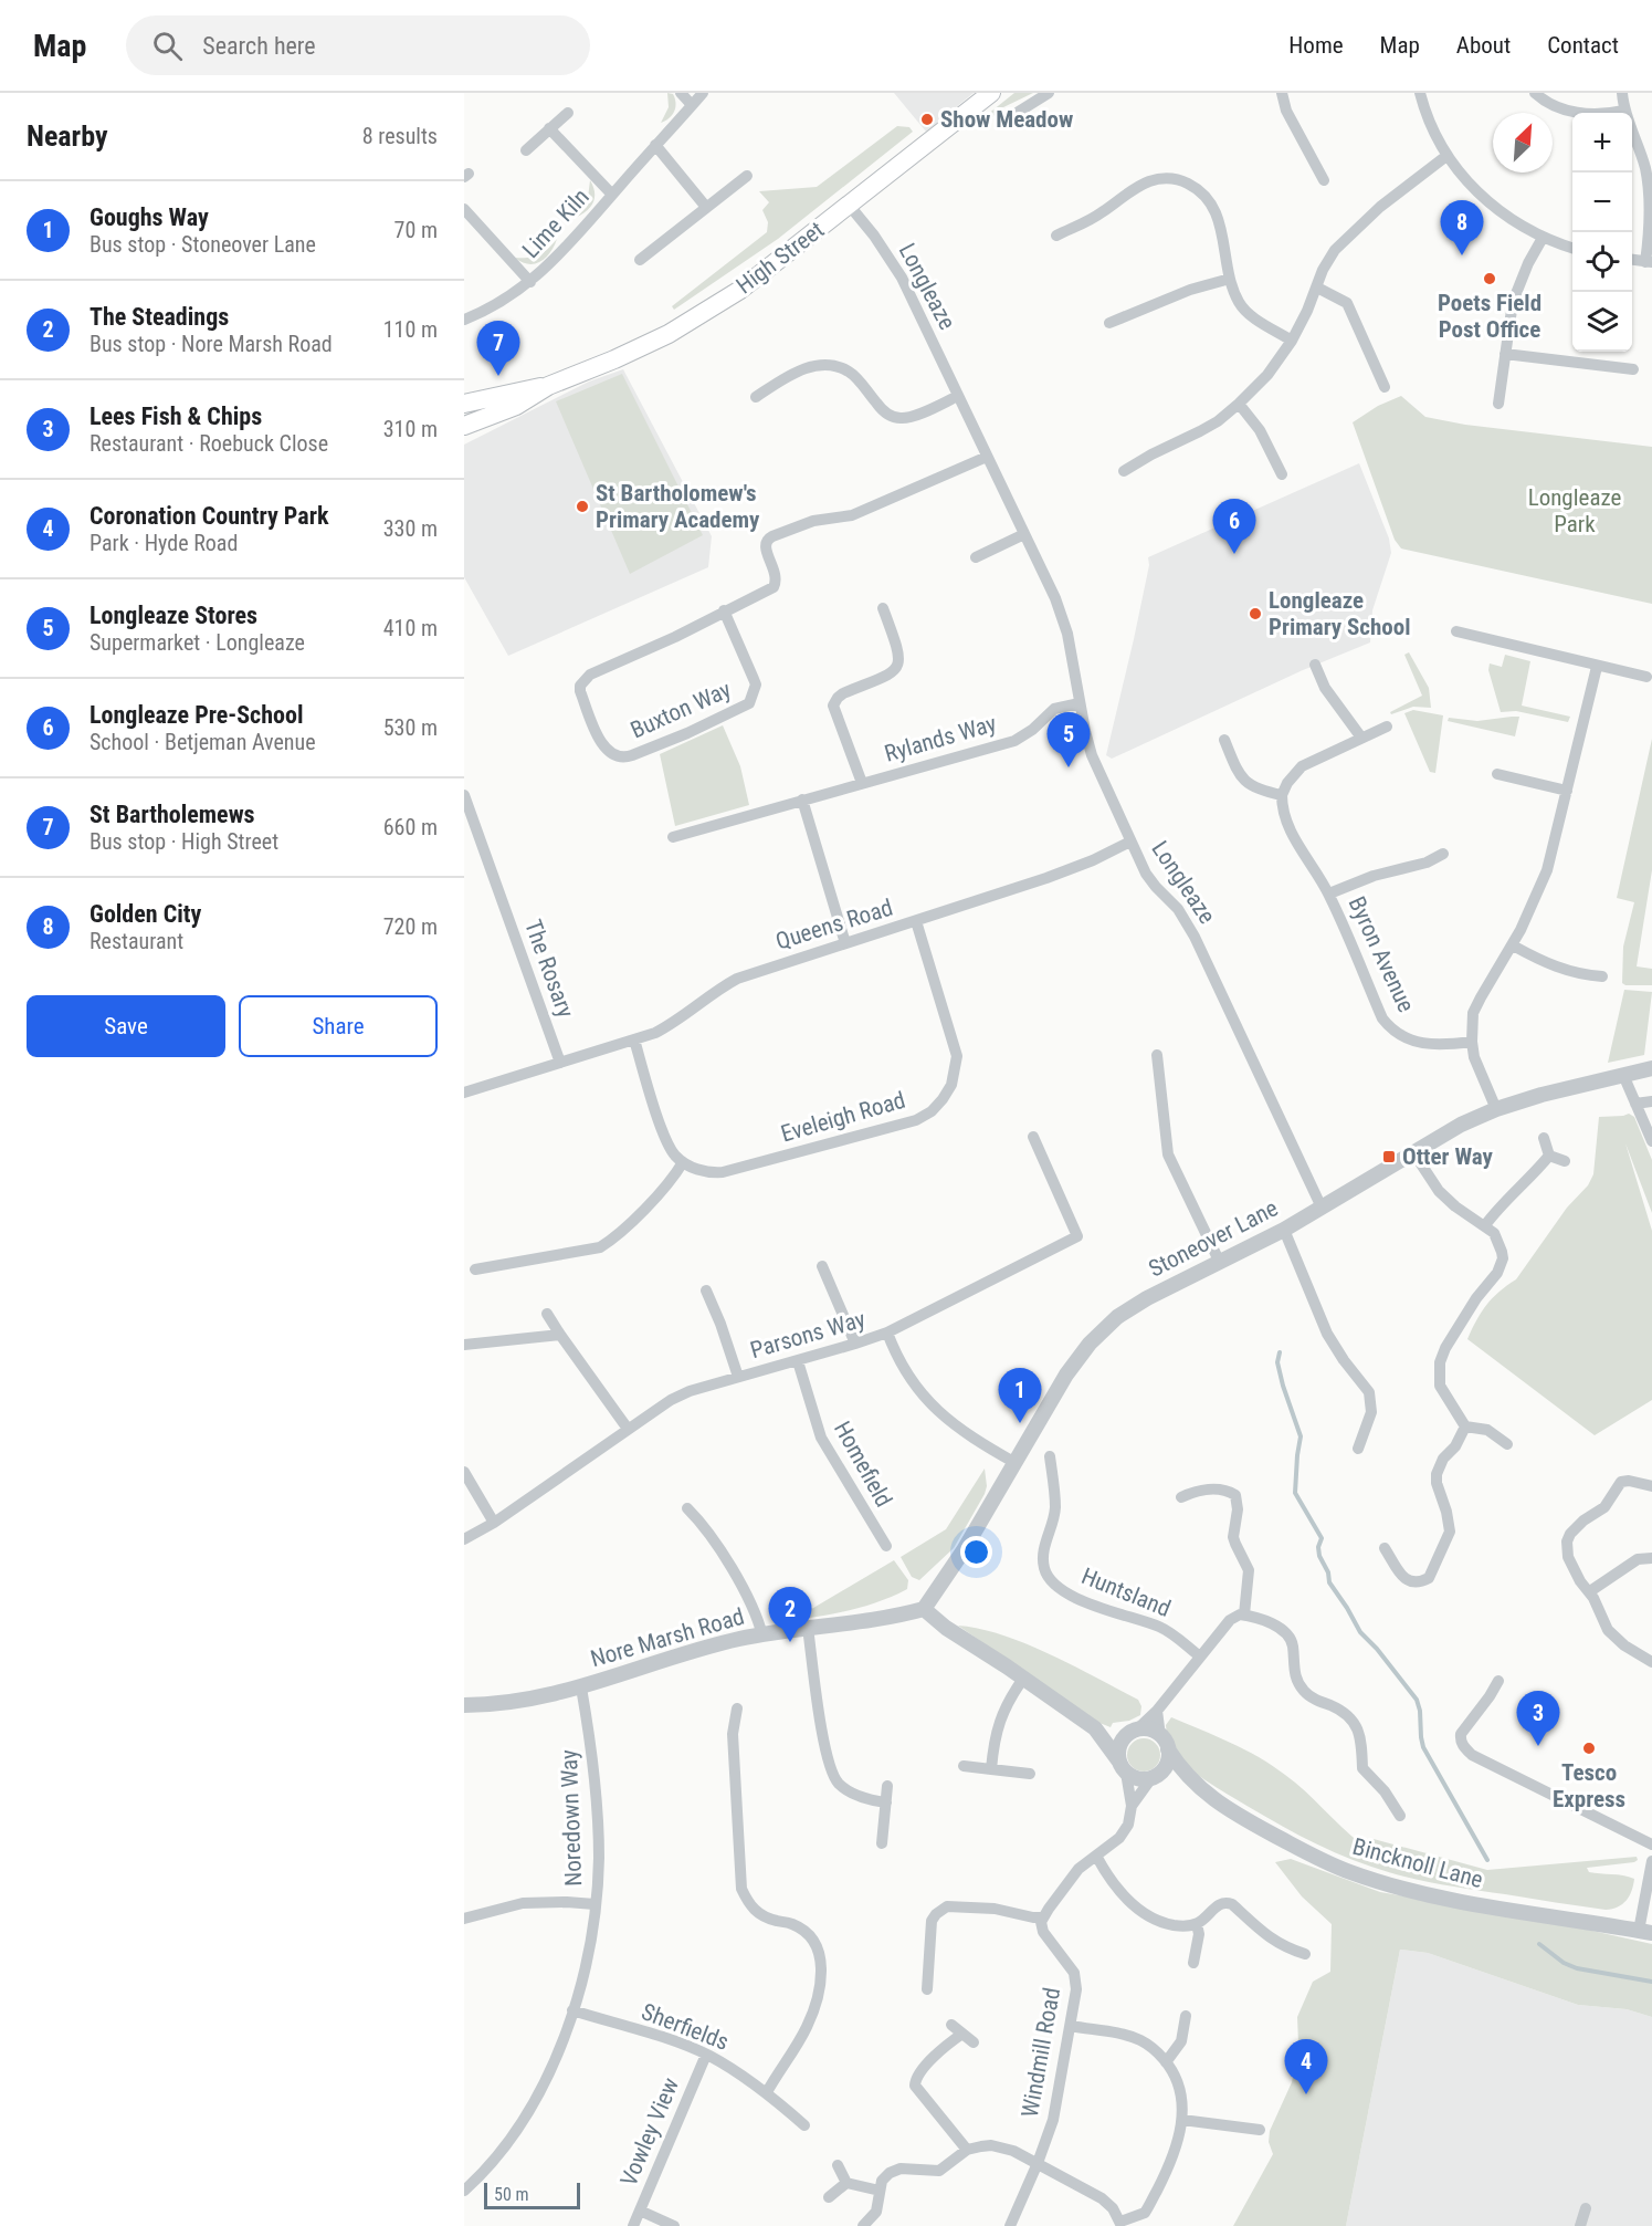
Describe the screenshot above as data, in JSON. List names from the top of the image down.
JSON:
{
  "streets": {
    "main road": ["High Street"],
    "street": [
      "Lime Kiln",
      "Longleaze",
      "Buxton Way",
      "Rylands Way",
      "Queens Road",
      "Byron Avenue",
      "The Rosary",
      "Eveleigh Road",
      "Stoneover Lane",
      "Parsons Way",
      "Homefield",
      "Huntsland",
      "Nore Marsh Road",
      "Noredown Way",
      "Bincknoll Lane",
      "Sherfields",
      "Windmill Road",
      "Vowley View"
    ]
  },
  "crossings": [
    ["High Street", "Longleaze"],
    ["Longleaze", "Buxton Way"],
    ["Longleaze", "Rylands Way"],
    ["Longleaze", "Queens Road"],
    ["Longleaze", "Stoneover Lane"],
    ["Queens Road", "The Rosary"],
    ["Queens Road", "Eveleigh Road"],
    ["Stoneover Lane", "Nore Marsh Road"],
    ["Parsons Way", "Homefield"],
    ["Nore Marsh Road", "Noredown Way"],
    ["Noredown Way", "Sherfields"],
    ["Sherfields", "Vowley View"]
  ],
  "parks": ["Longleaze Park"],
  "places": {
    "other": [
      "Show Meadow",
      "Poets Field Post Office",
      "St Bartholomew's Primary Academy",
      "Longleaze Primary School",
      "Tesco Express"
    ],
    "transit": ["Otter Way"]
  },
  "scale_bar": "50 m",
  "north": "top right",
  "page": {
    "header": "Map",
    "search": "Search here",
    "nav": [
      "Home",
      "Map",
      "About",
      "Contact"
    ],
    "heading": ["Nearby", "8 results"],
    "map_buttons": ["+", "−"],
    "list": [
      {
        "mark": "1",
        "name": "Goughs Way",
        "note": "Bus stop · Stoneover Lane",
        "value": "70 m"
      },
      {
        "mark": "2",
        "name": "The Steadings",
        "note": "Bus stop · Nore Marsh Road",
        "value": "110 m"
      },
      {
        "mark": "3",
        "name": "Lees Fish & Chips",
        "note": "Restaurant · Roebuck Close",
        "value": "310 m"
      },
      {
        "mark": "4",
        "name": "Coronation Country Park",
        "note": "Park · Hyde Road",
        "value": "330 m"
      },
      {
        "mark": "5",
        "name": "Longleaze Stores",
        "note": "Supermarket · Longleaze",
        "value": "410 m"
      },
      {
        "mark": "6",
        "name": "Longleaze Pre-School",
        "note": "School · Betjeman Avenue",
        "value": "530 m"
      },
      {
        "mark": "7",
        "name": "St Bartholemews",
        "note": "Bus stop · High Street",
        "value": "660 m"
      },
      {
        "mark": "8",
        "name": "Golden City",
        "note": "Restaurant",
        "value": "720 m"
      }
    ],
    "pins": [
      "8",
      "7",
      "6",
      "5",
      "1",
      "2",
      "3",
      "4"
    ],
    "buttons": ["Save", "Share"],
    "scale": "50 m"
  }
}
